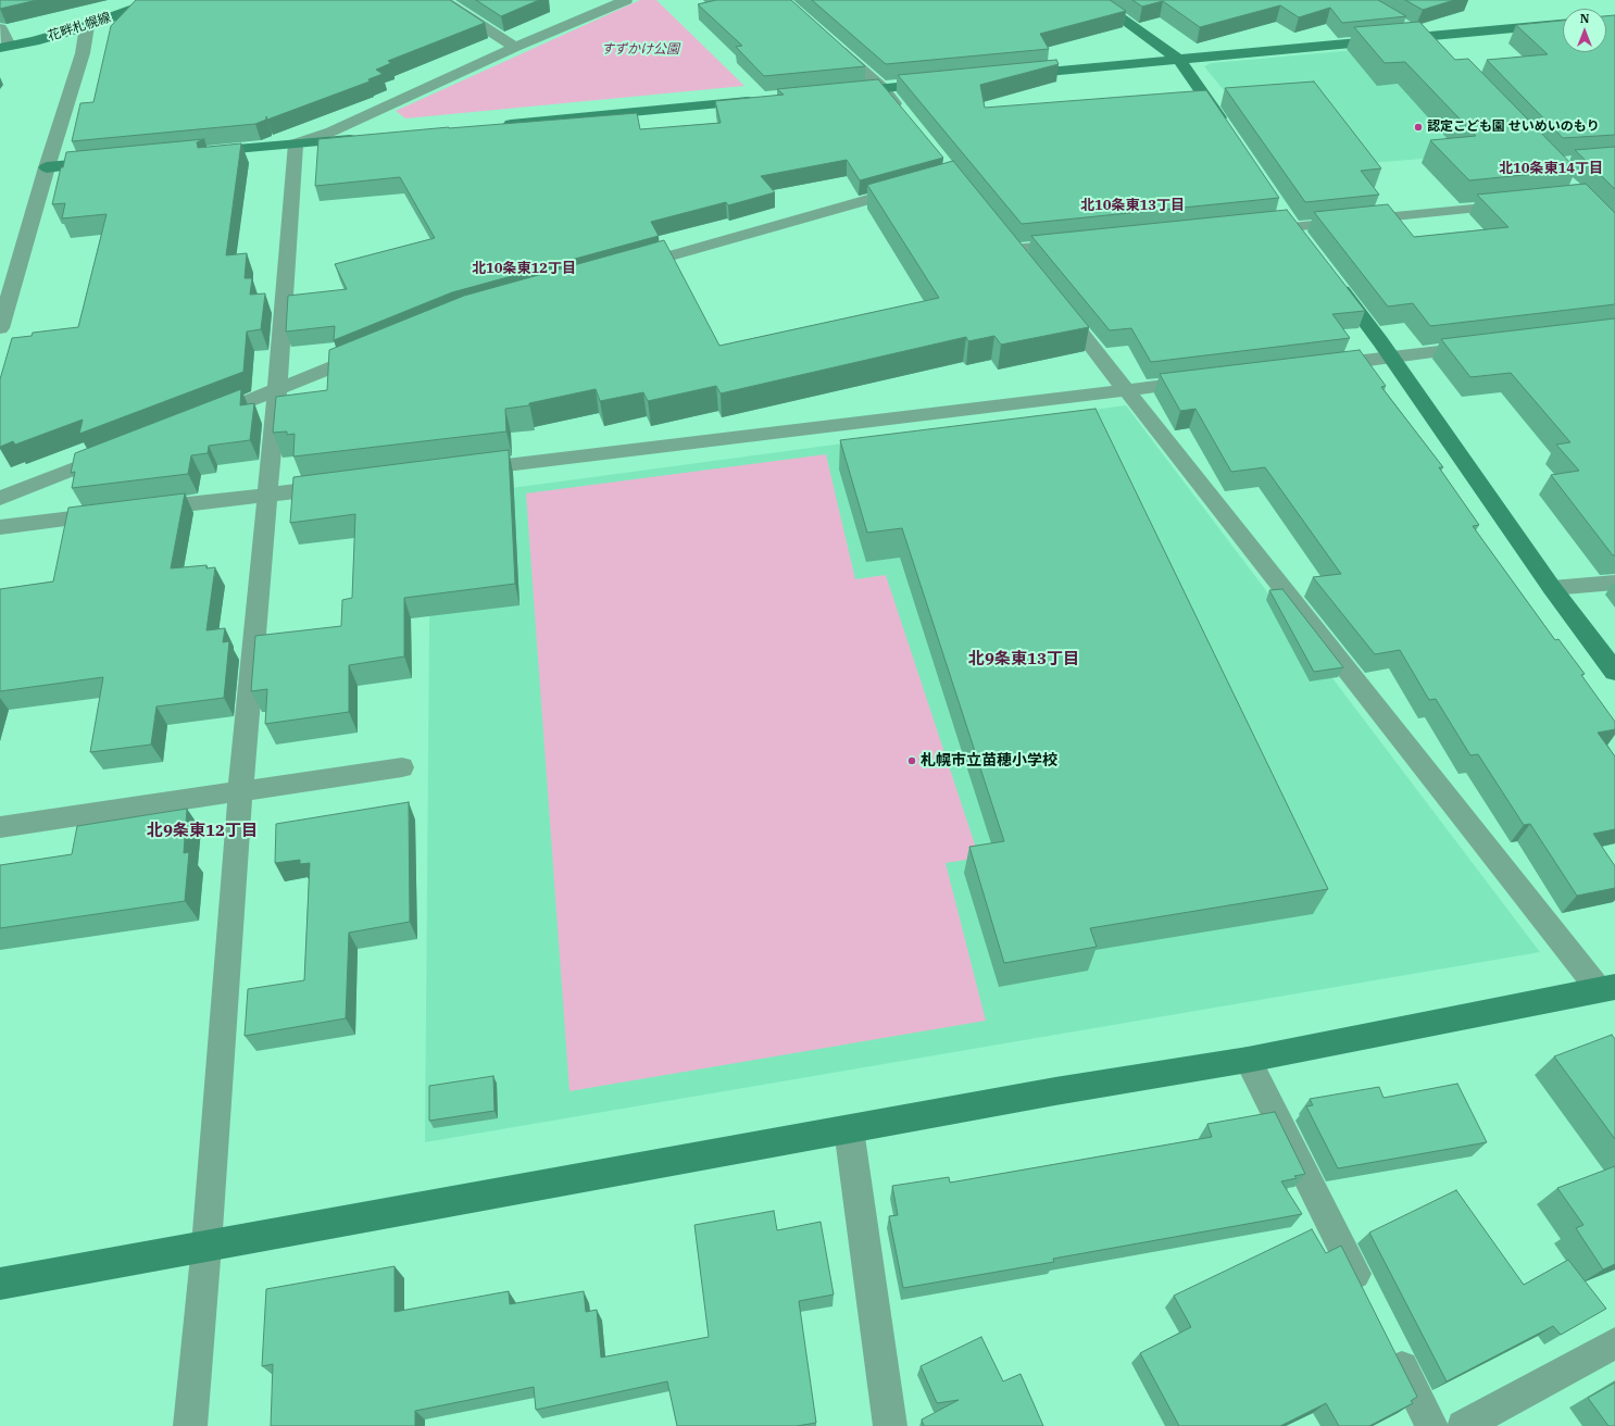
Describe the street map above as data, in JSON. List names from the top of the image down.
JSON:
{
  "streets": {
    "street": ["花畔札幌線"]
  },
  "districts": [
    "北10条東14丁目",
    "北10条東13丁目",
    "北10条東12丁目",
    "北9条東13丁目",
    "北9条東12丁目"
  ],
  "parks": ["すずかけ公園"],
  "places": ["認定こども園 せいめいのもり", "札幌市立苗穂小学校"],
  "north": "top"
}
